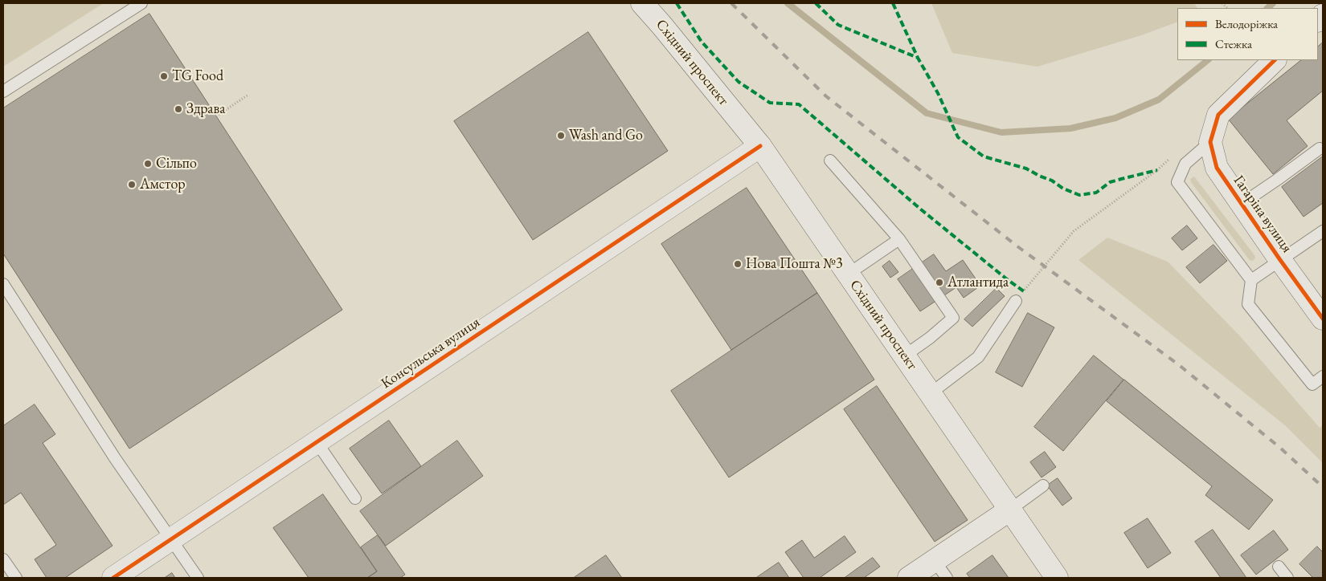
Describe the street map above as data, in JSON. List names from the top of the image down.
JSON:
{
  "streets": {
    "street": ["Східний проспект", "Гагаріна вулиця", "Консульська вулиця"]
  },
  "crossings": [
    ["Східний проспект", "Консульська вулиця"]
  ],
  "places": [
    "TG Food",
    "Здрава",
    "Wash and Go",
    "Сільпо",
    "Амстор",
    "Нова Пошта №3",
    "Атлантида"
  ],
  "legend": ["Велодоріжка", "Стежка"]
}
